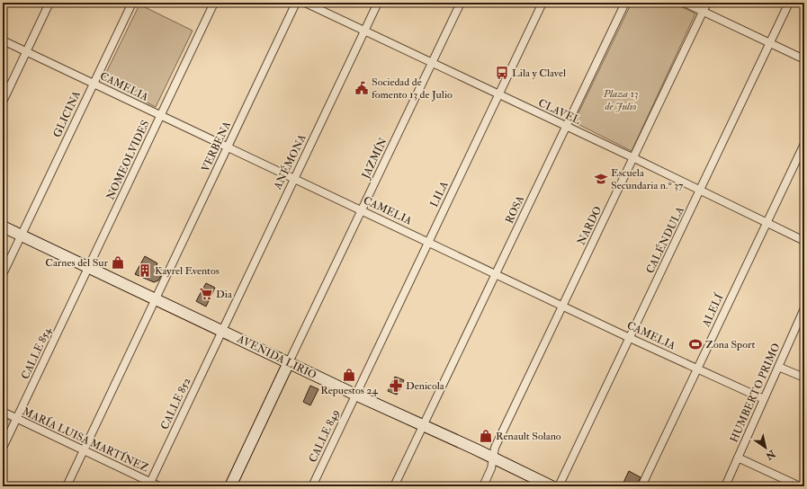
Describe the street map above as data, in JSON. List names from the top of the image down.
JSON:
{
  "streets": {
    "main road": ["AVENIDA LIRIO"],
    "street": [
      "CAMELIA",
      "CLAVEL",
      "GLICINA",
      "VERBENA",
      "JAZMÍN",
      "NOMEOLVIDES",
      "ANÉMONA",
      "LILA",
      "ROSA",
      "NARDO",
      "CALÉNDULA",
      "ALELÍ",
      "CALLE 854",
      "HUMBERTO PRIMO",
      "CALLE 852",
      "CALLE 849",
      "MARÍA LUISA MARTÍNEZ"
    ]
  },
  "crossings": [
    ["CAMELIA", "GLICINA"],
    ["CAMELIA", "VERBENA"],
    ["CAMELIA", "JAZMÍN"],
    ["CAMELIA", "NOMEOLVIDES"],
    ["CAMELIA", "ANÉMONA"],
    ["CAMELIA", "LILA"],
    ["CAMELIA", "ROSA"],
    ["CAMELIA", "NARDO"],
    ["CAMELIA", "CALÉNDULA"],
    ["CAMELIA", "ALELÍ"],
    ["CAMELIA", "HUMBERTO PRIMO"],
    ["CLAVEL", "JAZMÍN"],
    ["CLAVEL", "ANÉMONA"],
    ["CLAVEL", "LILA"],
    ["CLAVEL", "ROSA"],
    ["CLAVEL", "NARDO"],
    ["CLAVEL", "CALÉNDULA"],
    ["CLAVEL", "ALELÍ"],
    ["GLICINA", "AVENIDA LIRIO"],
    ["VERBENA", "AVENIDA LIRIO"],
    ["VERBENA", "MARÍA LUISA MARTÍNEZ"],
    ["JAZMÍN", "AVENIDA LIRIO"],
    ["NOMEOLVIDES", "CALLE 854"],
    ["NOMEOLVIDES", "AVENIDA LIRIO"],
    ["ANÉMONA", "AVENIDA LIRIO"],
    ["ANÉMONA", "CALLE 852"],
    ["LILA", "AVENIDA LIRIO"],
    ["LILA", "CALLE 849"],
    ["ROSA", "AVENIDA LIRIO"],
    ["NARDO", "AVENIDA LIRIO"],
    ["CALLE 854", "AVENIDA LIRIO"],
    ["CALLE 854", "MARÍA LUISA MARTÍNEZ"],
    ["AVENIDA LIRIO", "CALLE 852"],
    ["AVENIDA LIRIO", "CALLE 849"],
    ["CALLE 852", "MARÍA LUISA MARTÍNEZ"]
  ],
  "parks": ["Plaza 13 de Julio"],
  "places": {
    "bus stop": ["Lila y Clavel"],
    "public building": ["Sociedad de fomento 13 de Julio"],
    "school or university": ["Escuela Secundaria n.° 37"],
    "shop": ["Carnes del Sur", "Repuestos 24", "Renault Solano"],
    "building": ["Kayrel Eventos"],
    "supermarket": ["Dia"],
    "sports": ["Zona Sport"],
    "pharmacy": ["Denicola"]
  },
  "north": "bottom right"
}
